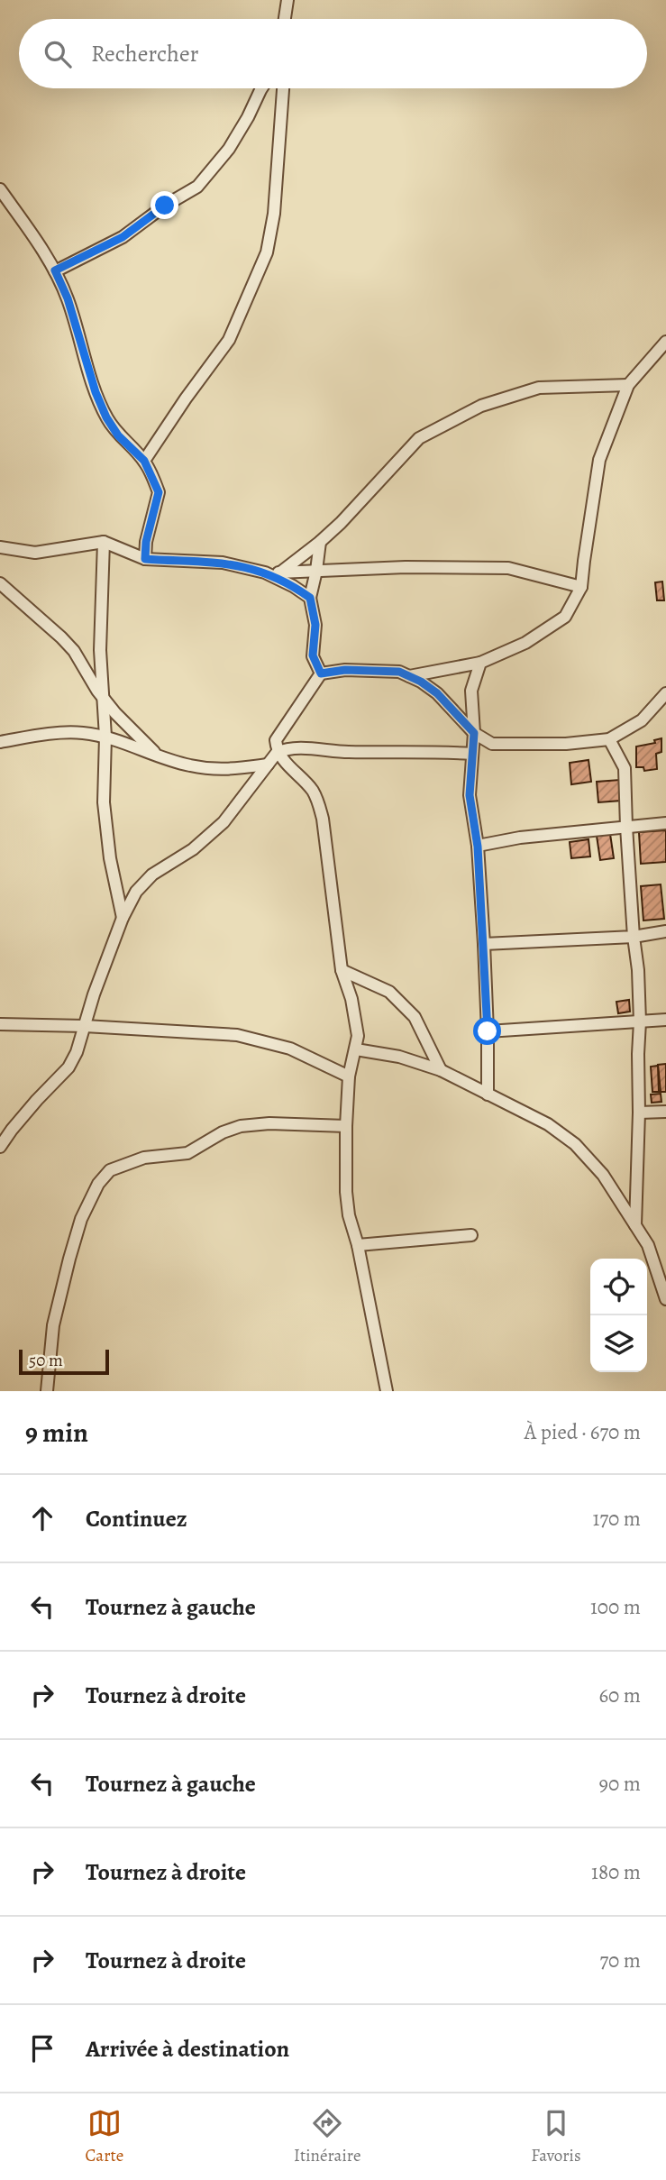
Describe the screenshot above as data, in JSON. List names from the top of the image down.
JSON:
{
  "scale_bar": "50 m",
  "page": {
    "search": "Rechercher",
    "scale": "50 m",
    "heading": ["9 min", "À pied · 670 m"],
    "list": [
      ["Continuez", "170 m"],
      ["Tournez à gauche", "100 m"],
      ["Tournez à droite", "60 m"],
      ["Tournez à gauche", "90 m"],
      ["Tournez à droite", "180 m"],
      ["Tournez à droite", "70 m"],
      "Arrivée à destination"
    ],
    "nav": ["Carte", "Itinéraire", "Favoris"]
  }
}
